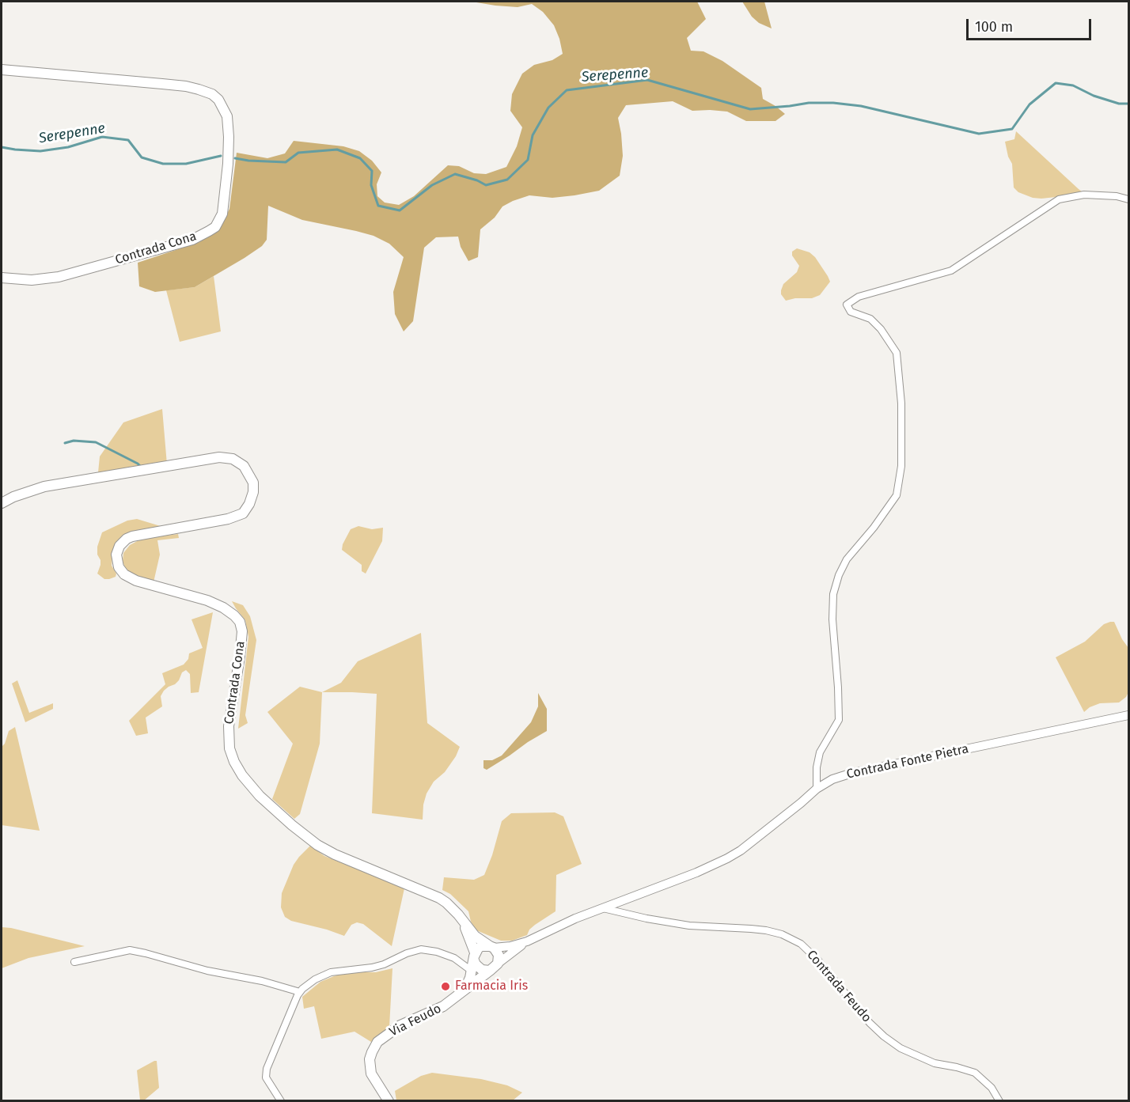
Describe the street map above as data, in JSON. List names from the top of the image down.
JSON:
{
  "streets": {
    "main road": ["Contrada Cona", "Via Feudo"],
    "street": ["Contrada Fonte Pietra", "Contrada Feudo"]
  },
  "crossings": [
    ["Contrada Cona", "Via Feudo"],
    ["Contrada Fonte Pietra", "Contrada Feudo"]
  ],
  "water": ["Serepenne"],
  "places": ["Farmacia Iris"],
  "scale_bar": "100 m"
}
